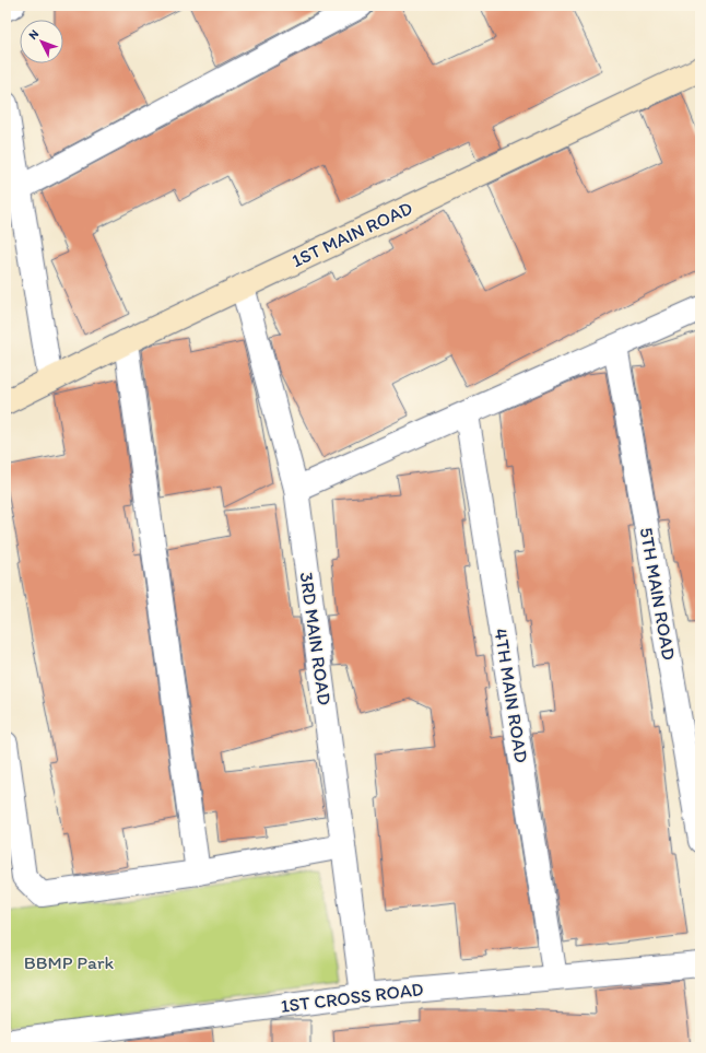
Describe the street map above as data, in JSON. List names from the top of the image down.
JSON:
{
  "streets": {
    "street": [
      "1ST MAIN ROAD",
      "5TH MAIN ROAD",
      "3RD MAIN ROAD",
      "4TH MAIN ROAD",
      "1ST CROSS ROAD"
    ]
  },
  "crossings": [
    ["1ST MAIN ROAD", "3RD MAIN ROAD"],
    ["3RD MAIN ROAD", "1ST CROSS ROAD"],
    ["4TH MAIN ROAD", "1ST CROSS ROAD"]
  ],
  "parks": ["BBMP Park"],
  "north": "top left"
}
